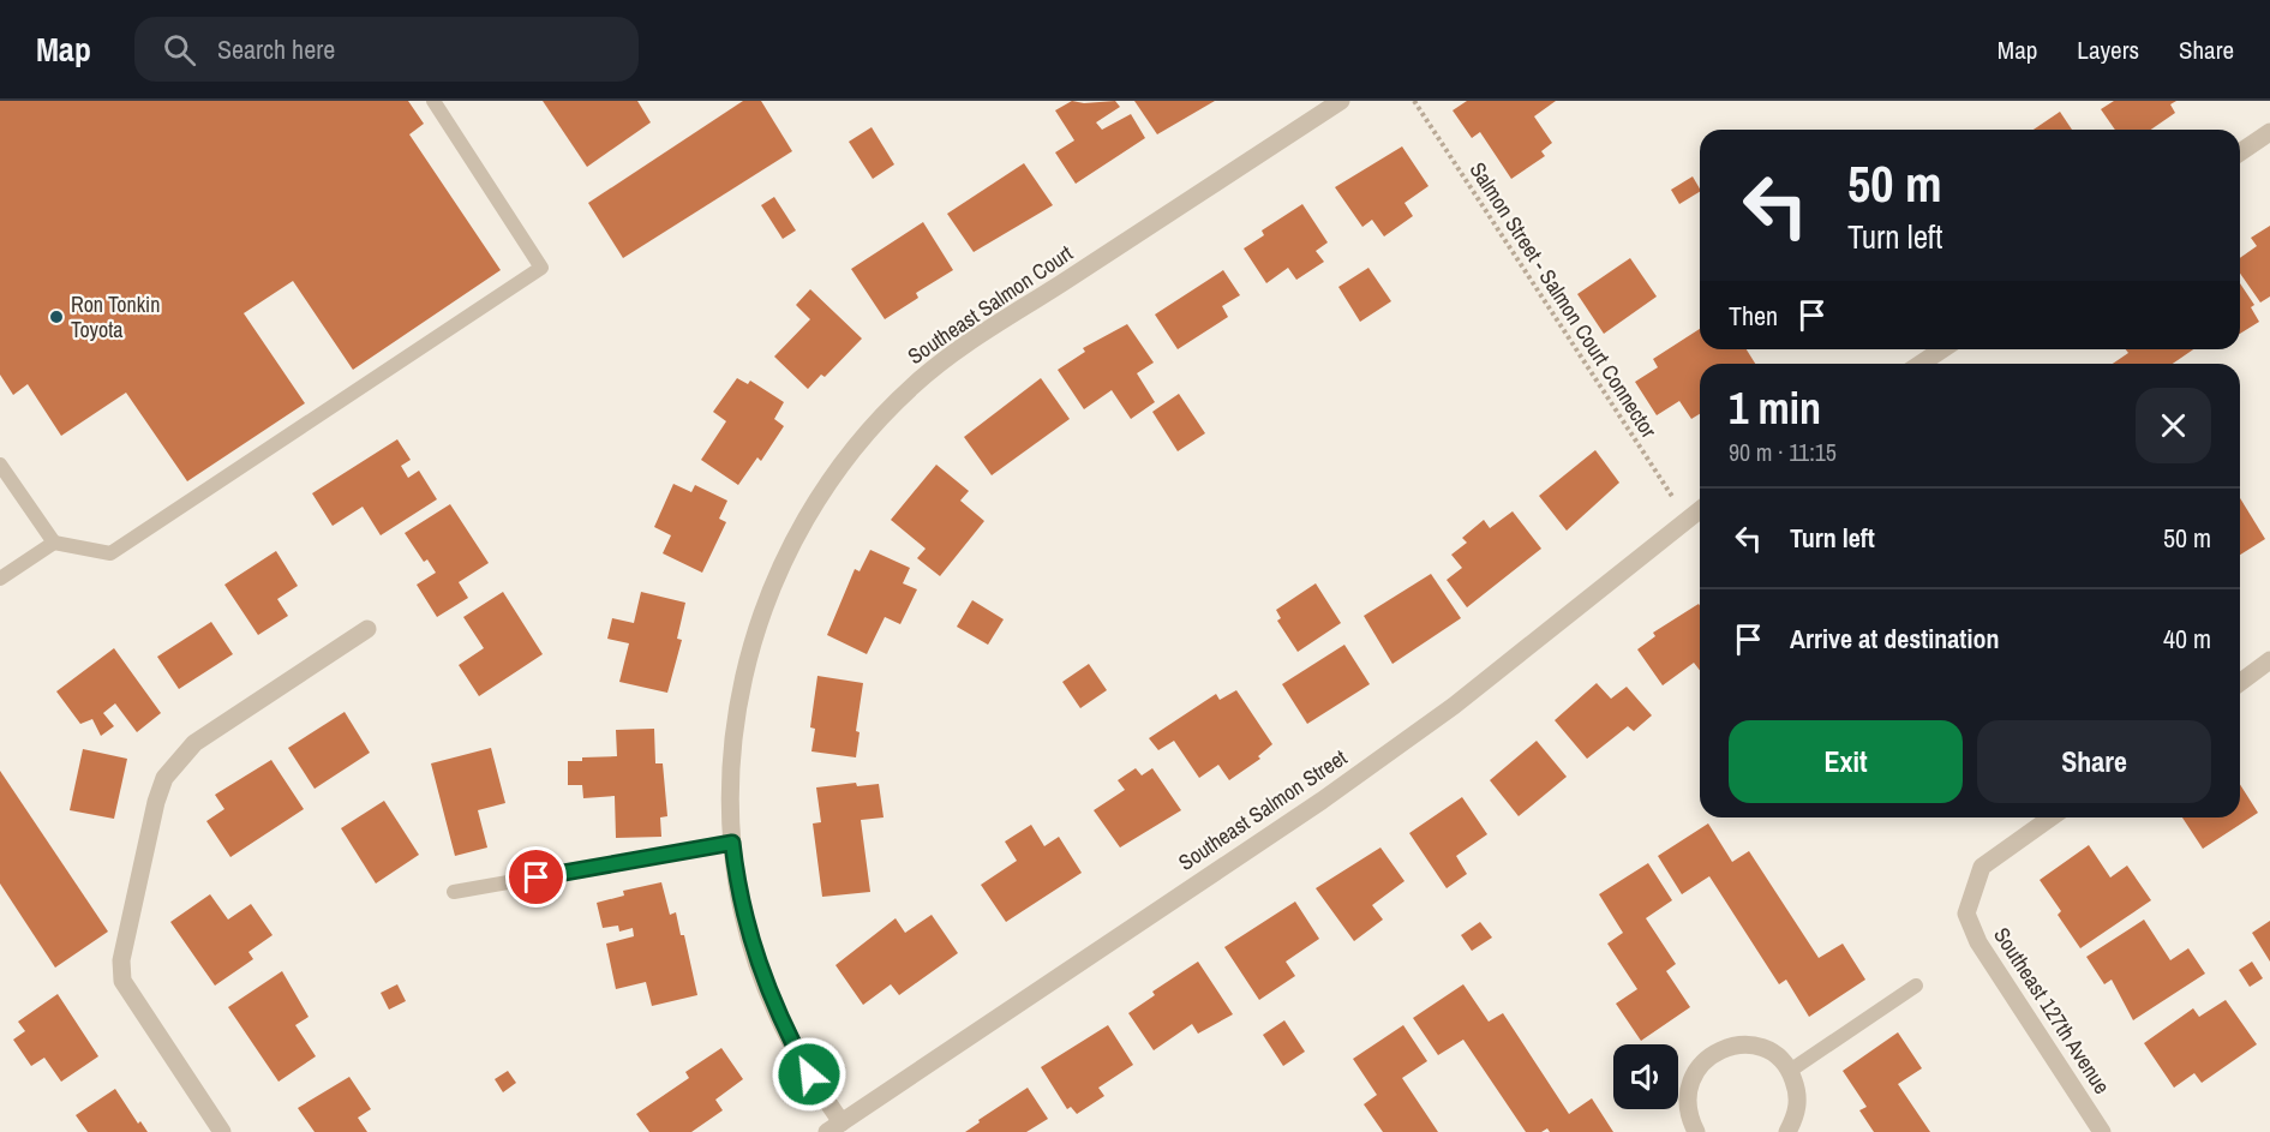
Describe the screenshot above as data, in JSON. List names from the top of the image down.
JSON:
{
  "streets": {
    "street": ["Southeast Salmon Court", "Southeast Salmon Street", "Southeast 127th Avenue"],
    "path": ["Salmon Street - Salmon Court Connector"]
  },
  "crossings": [
    ["Salmon Street - Salmon Court Connector", "Southeast Salmon Street"],
    ["Southeast Salmon Court", "Southeast Salmon Street"]
  ],
  "places": ["Ron Tonkin Toyota"],
  "page": {
    "header": "Map",
    "search": "Search here",
    "nav": ["Map", "Layers", "Share"],
    "turn": ["50 m", "Turn left"],
    "then": "Then",
    "heading": ["1 min", "90 m · 11:15"],
    "list": [
      {
        "name": "Turn left",
        "value": "50 m"
      },
      {
        "name": "Arrive at destination",
        "value": "40 m"
      }
    ],
    "buttons": ["Exit", "Share"]
  }
}
